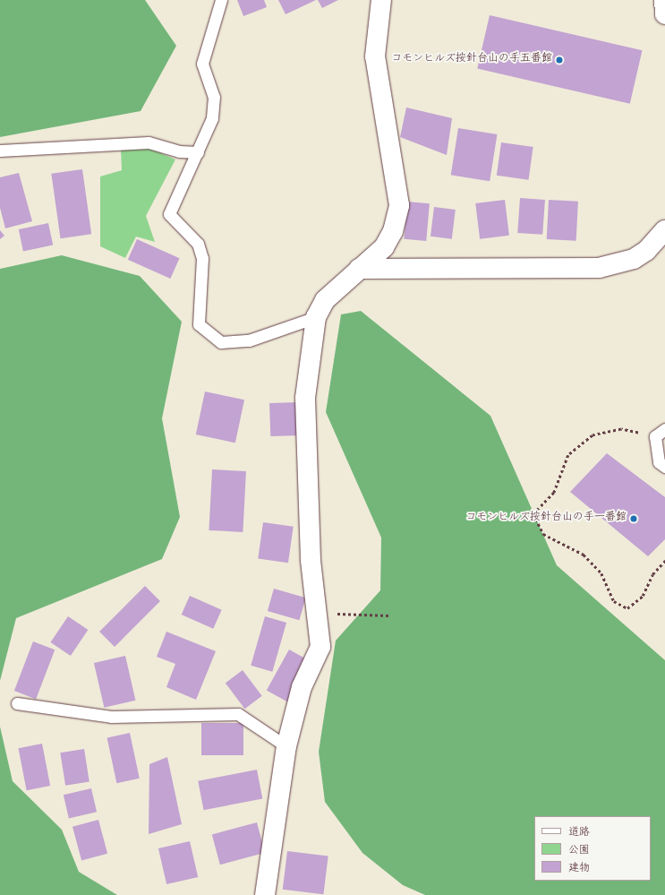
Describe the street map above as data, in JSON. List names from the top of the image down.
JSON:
{
  "places": ["コモンヒルズ按針台山の手五番館", "コモンヒルズ按針台山の手一番館"],
  "legend": ["道路", "公園", "建物"]
}
